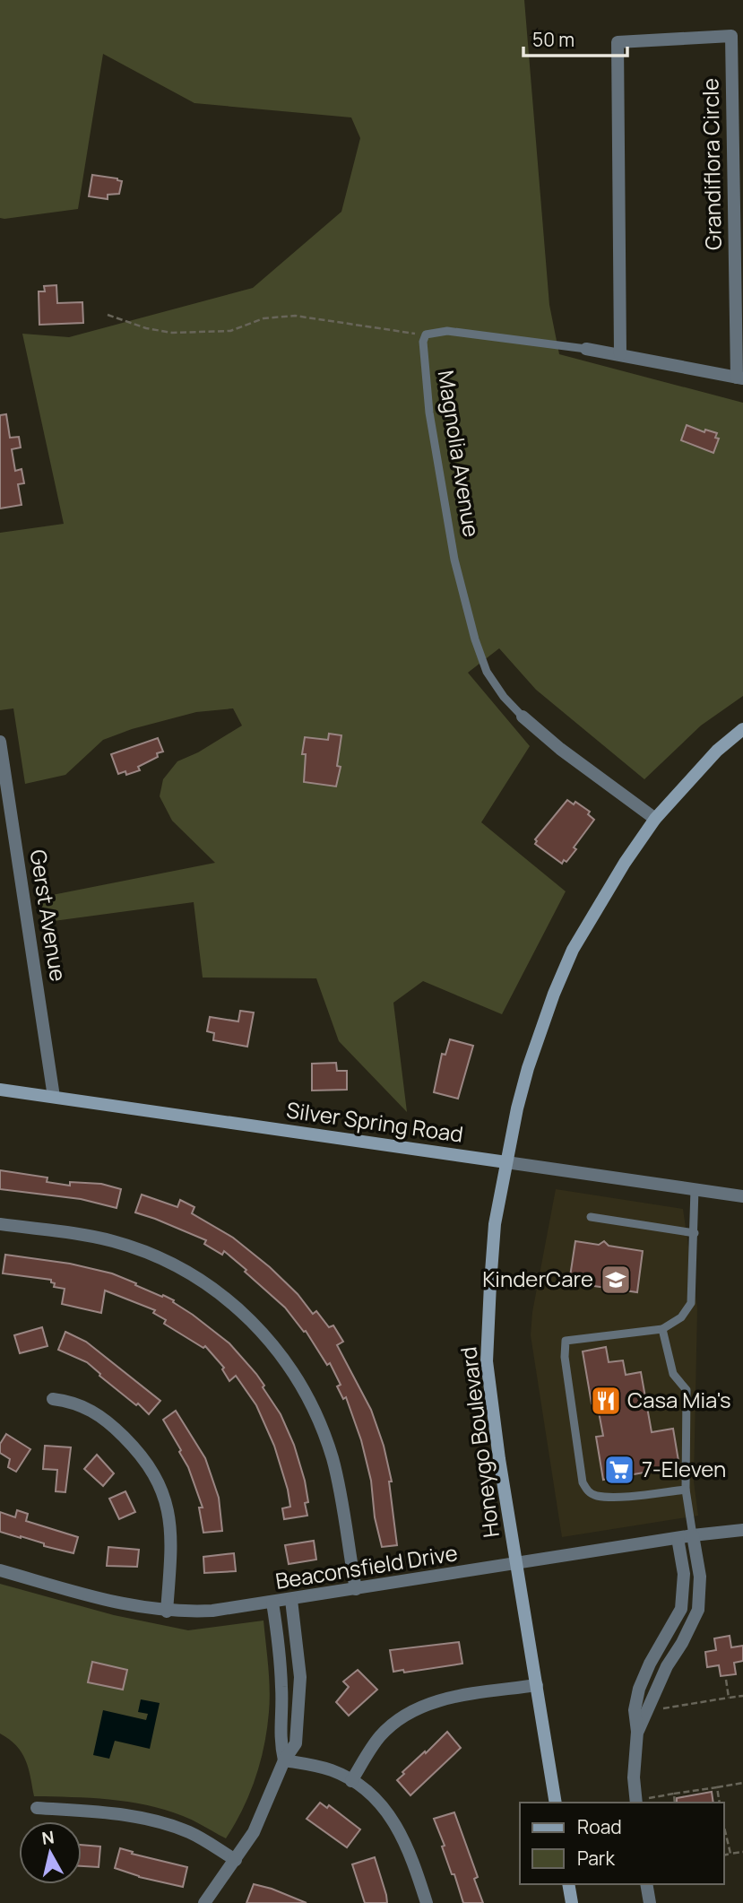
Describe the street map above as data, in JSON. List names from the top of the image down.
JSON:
{
  "streets": {
    "main road": ["Silver Spring Road", "Honeygo Boulevard"],
    "street": [
      "Grandiflora Circle",
      "Magnolia Avenue",
      "Gerst Avenue",
      "Beaconsfield Drive"
    ]
  },
  "crossings": [
    ["Magnolia Avenue", "Honeygo Boulevard"],
    ["Gerst Avenue", "Silver Spring Road"],
    ["Silver Spring Road", "Honeygo Boulevard"],
    ["Honeygo Boulevard", "Beaconsfield Drive"]
  ],
  "places": {
    "school or university": ["KinderCare"],
    "restaurant": ["Casa Mia's"],
    "supermarket": ["7-Eleven"]
  },
  "legend": ["Road", "Park"],
  "scale_bar": "50 m",
  "north": "top"
}
